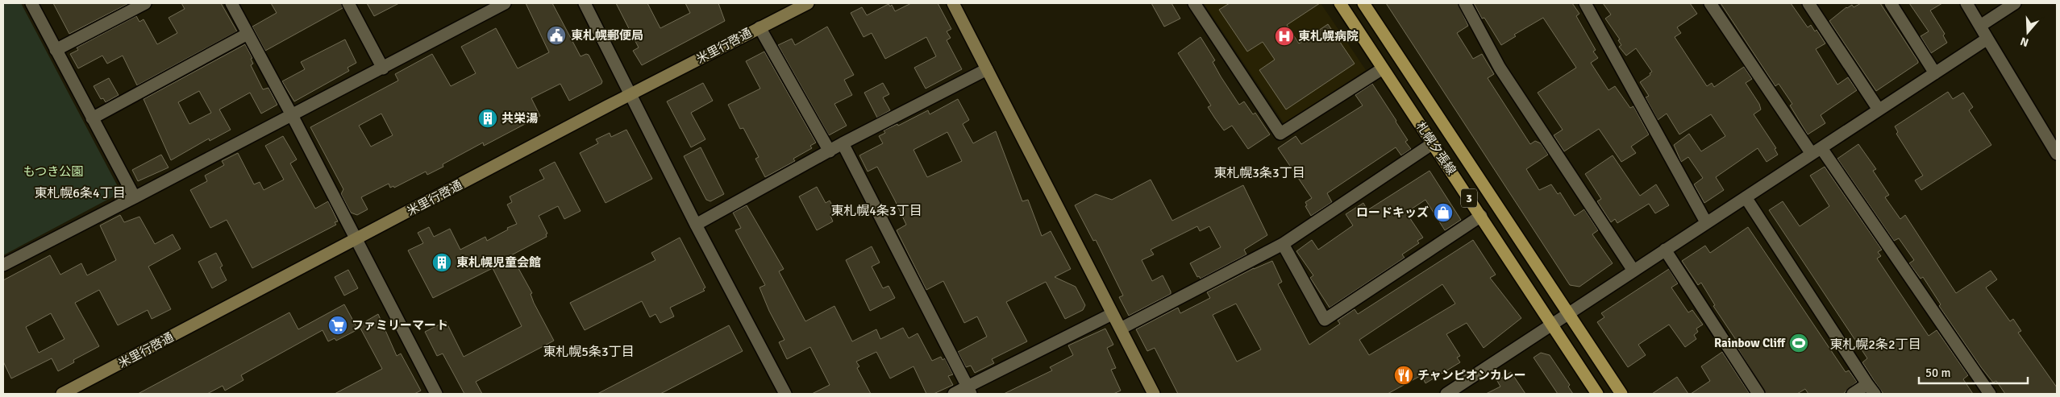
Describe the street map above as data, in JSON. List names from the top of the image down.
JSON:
{
  "streets": {
    "main road": ["札幌夕張線", "3"],
    "street": ["米里行啓通"]
  },
  "districts": [
    "東札幌3条3丁目",
    "東札幌6条4丁目",
    "東札幌4条3丁目",
    "東札幌2条2丁目",
    "東札幌5条3丁目"
  ],
  "parks": ["もつき公園"],
  "places": {
    "public building": ["東札幌郵便局"],
    "hospital": ["東札幌病院"],
    "building": ["共栄湯", "東札幌児童会館"],
    "shop": ["ロードキッズ"],
    "supermarket": ["ファミリーマート"],
    "sports": ["Rainbow Cliff"],
    "restaurant": ["チャンピオンカレー"]
  },
  "scale_bar": "50 m",
  "north": "bottom"
}
